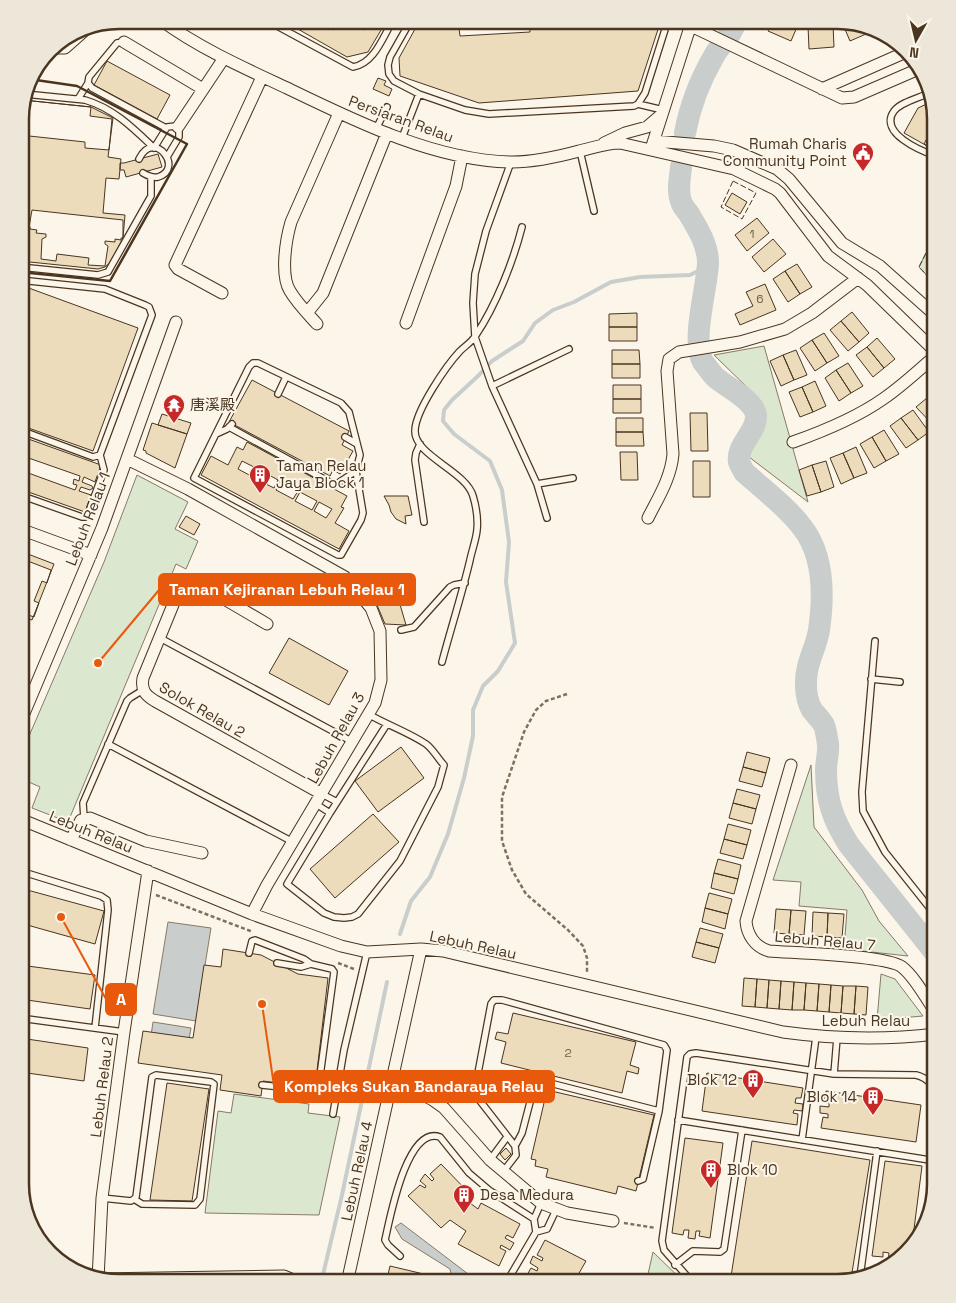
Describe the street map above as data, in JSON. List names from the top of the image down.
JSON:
{
  "streets": {
    "street": [
      "Persiaran Relau",
      "Lebuh Relau 1",
      "Solok Relau 2",
      "Lebuh Relau 3",
      "Lebuh Relau",
      "Lebuh Relau 7",
      "Lebuh Relau 2",
      "Lebuh Relau 4"
    ]
  },
  "crossings": [
    ["Lebuh Relau 1", "Lebuh Relau 3"],
    ["Solok Relau 2", "Lebuh Relau 3"],
    ["Lebuh Relau 3", "Lebuh Relau"],
    ["Lebuh Relau", "Lebuh Relau 2"],
    ["Lebuh Relau", "Lebuh Relau 4"]
  ],
  "places": {
    "public building": ["Rumah Charis Community Point"],
    "temple": ["唐溪殿"],
    "building": [
      "Taman Relau Jaya Block 1",
      "Blok 12",
      "Blok 14",
      "Blok 10",
      "Desa Medura"
    ],
    "other": ["Taman Kejiranan Lebuh Relau 1", "A", "Kompleks Sukan Bandaraya Relau"]
  },
  "house_numbers": ["1", "6", "2"],
  "north": "bottom"
}
